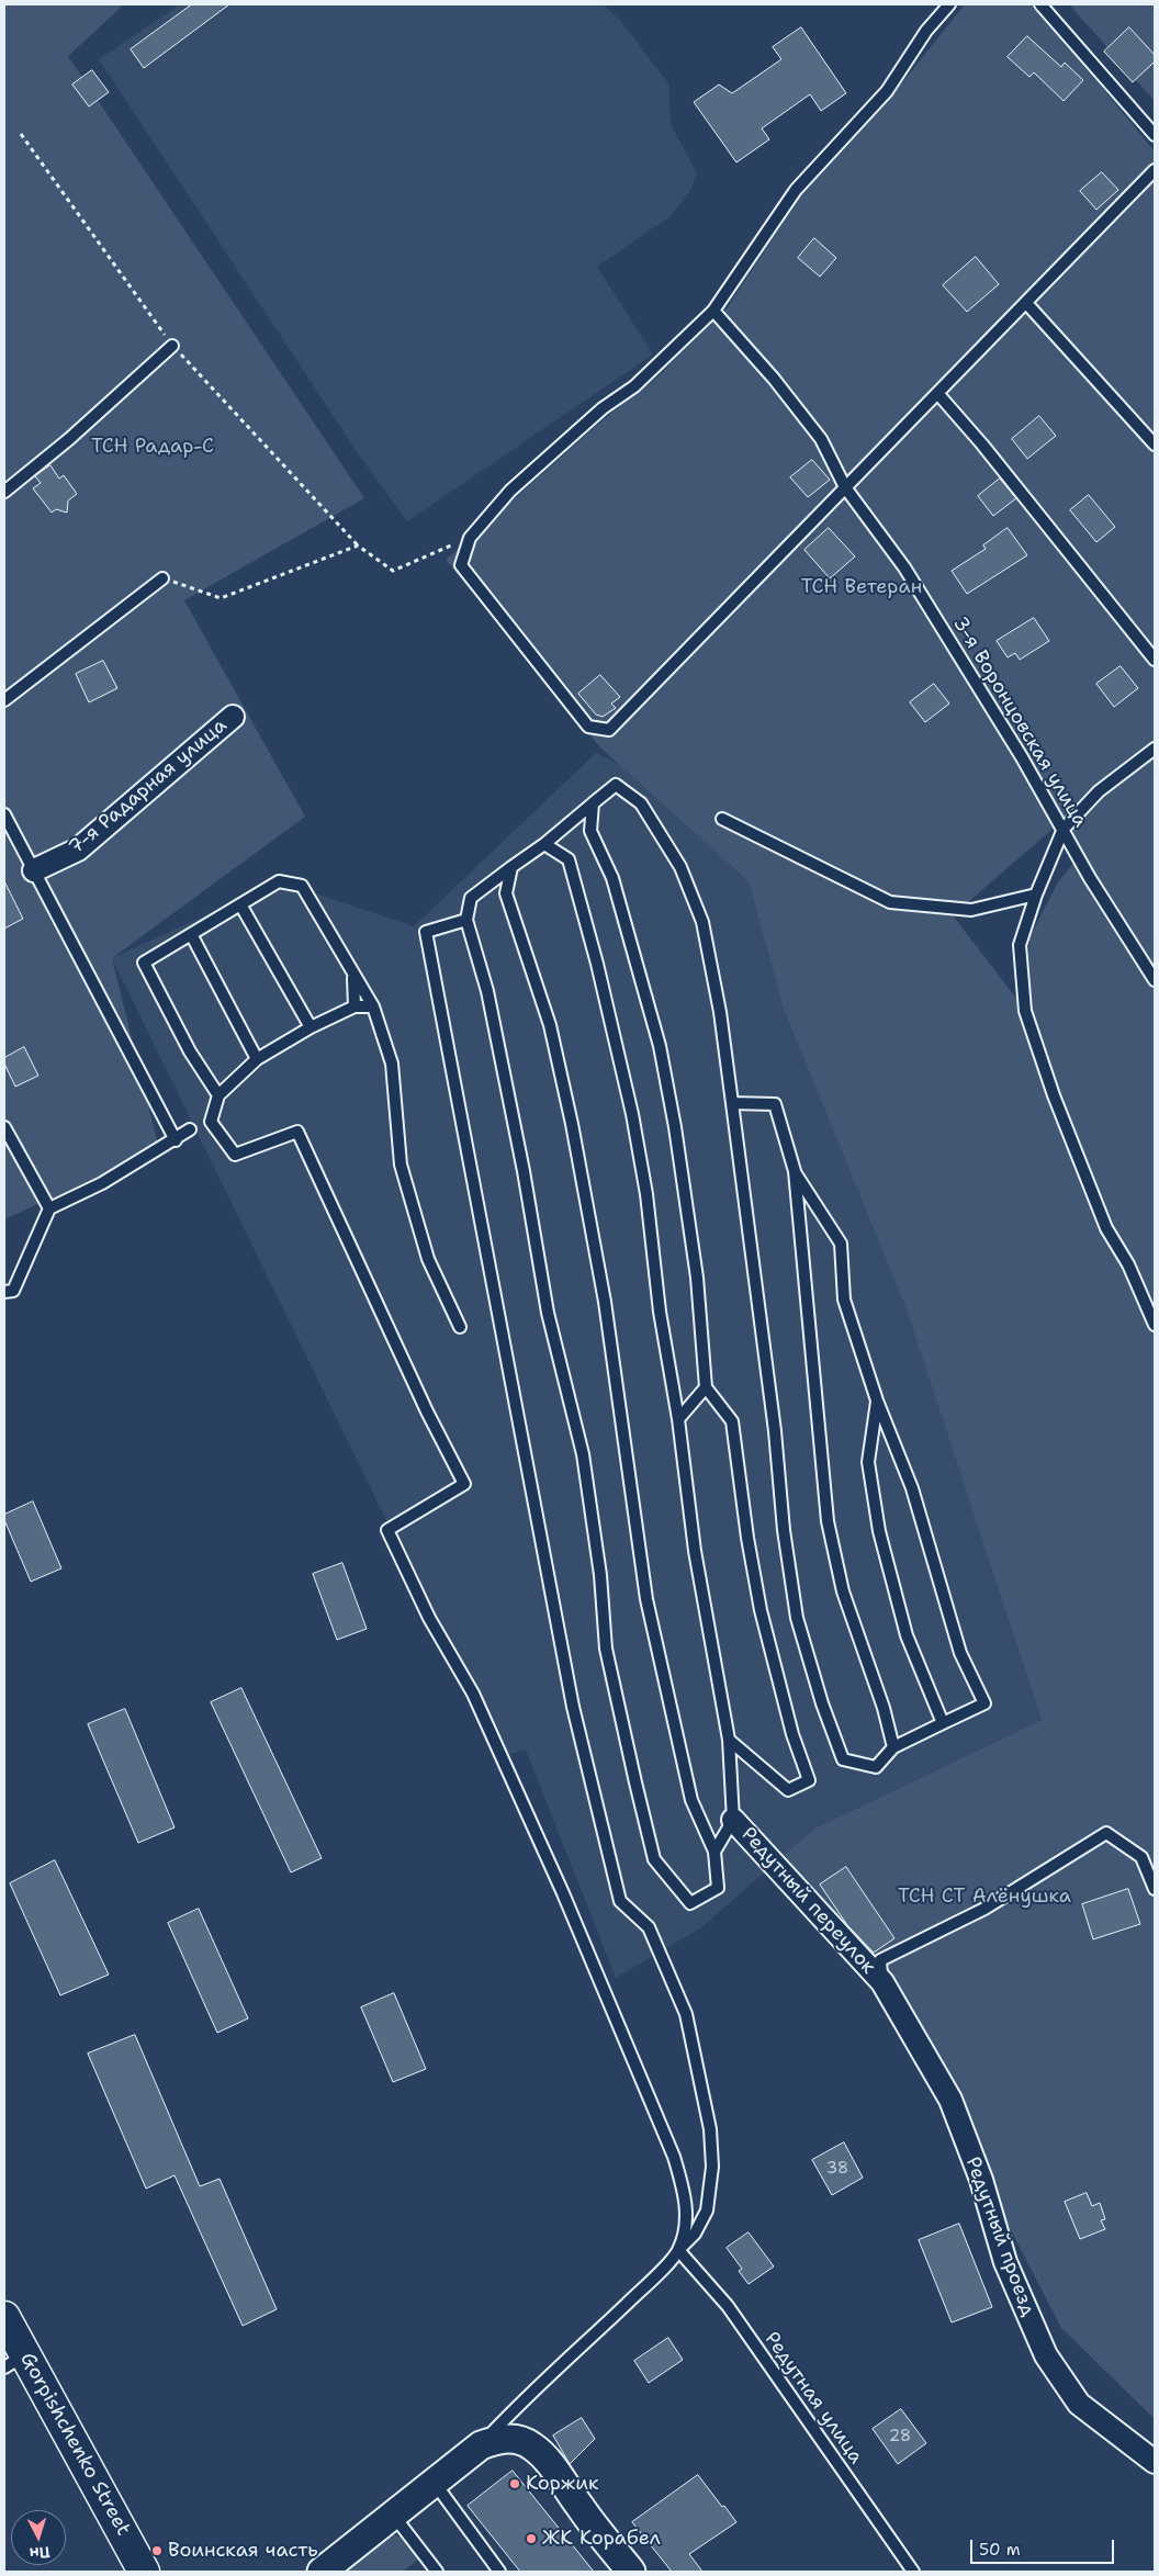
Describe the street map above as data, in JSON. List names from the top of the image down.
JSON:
{
  "streets": {
    "main road": ["Gorpishchenko Street"],
    "street": ["7-я Радарная улица", "Редутный переулок", "Редутный проезд"],
    "lane": ["3-я Воронцовская улица", "Редутная улица"]
  },
  "crossings": [
    ["Редутный переулок", "Редутный проезд"]
  ],
  "parks": ["ТСН Радар-С", "ТСН Ветеран", "ТСН СТ Алёнушка"],
  "places": ["Коржик", "ЖК Корабел", "Воинская часть"],
  "house_numbers": ["38", "28"],
  "scale_bar": "50 m",
  "north": "bottom"
}
